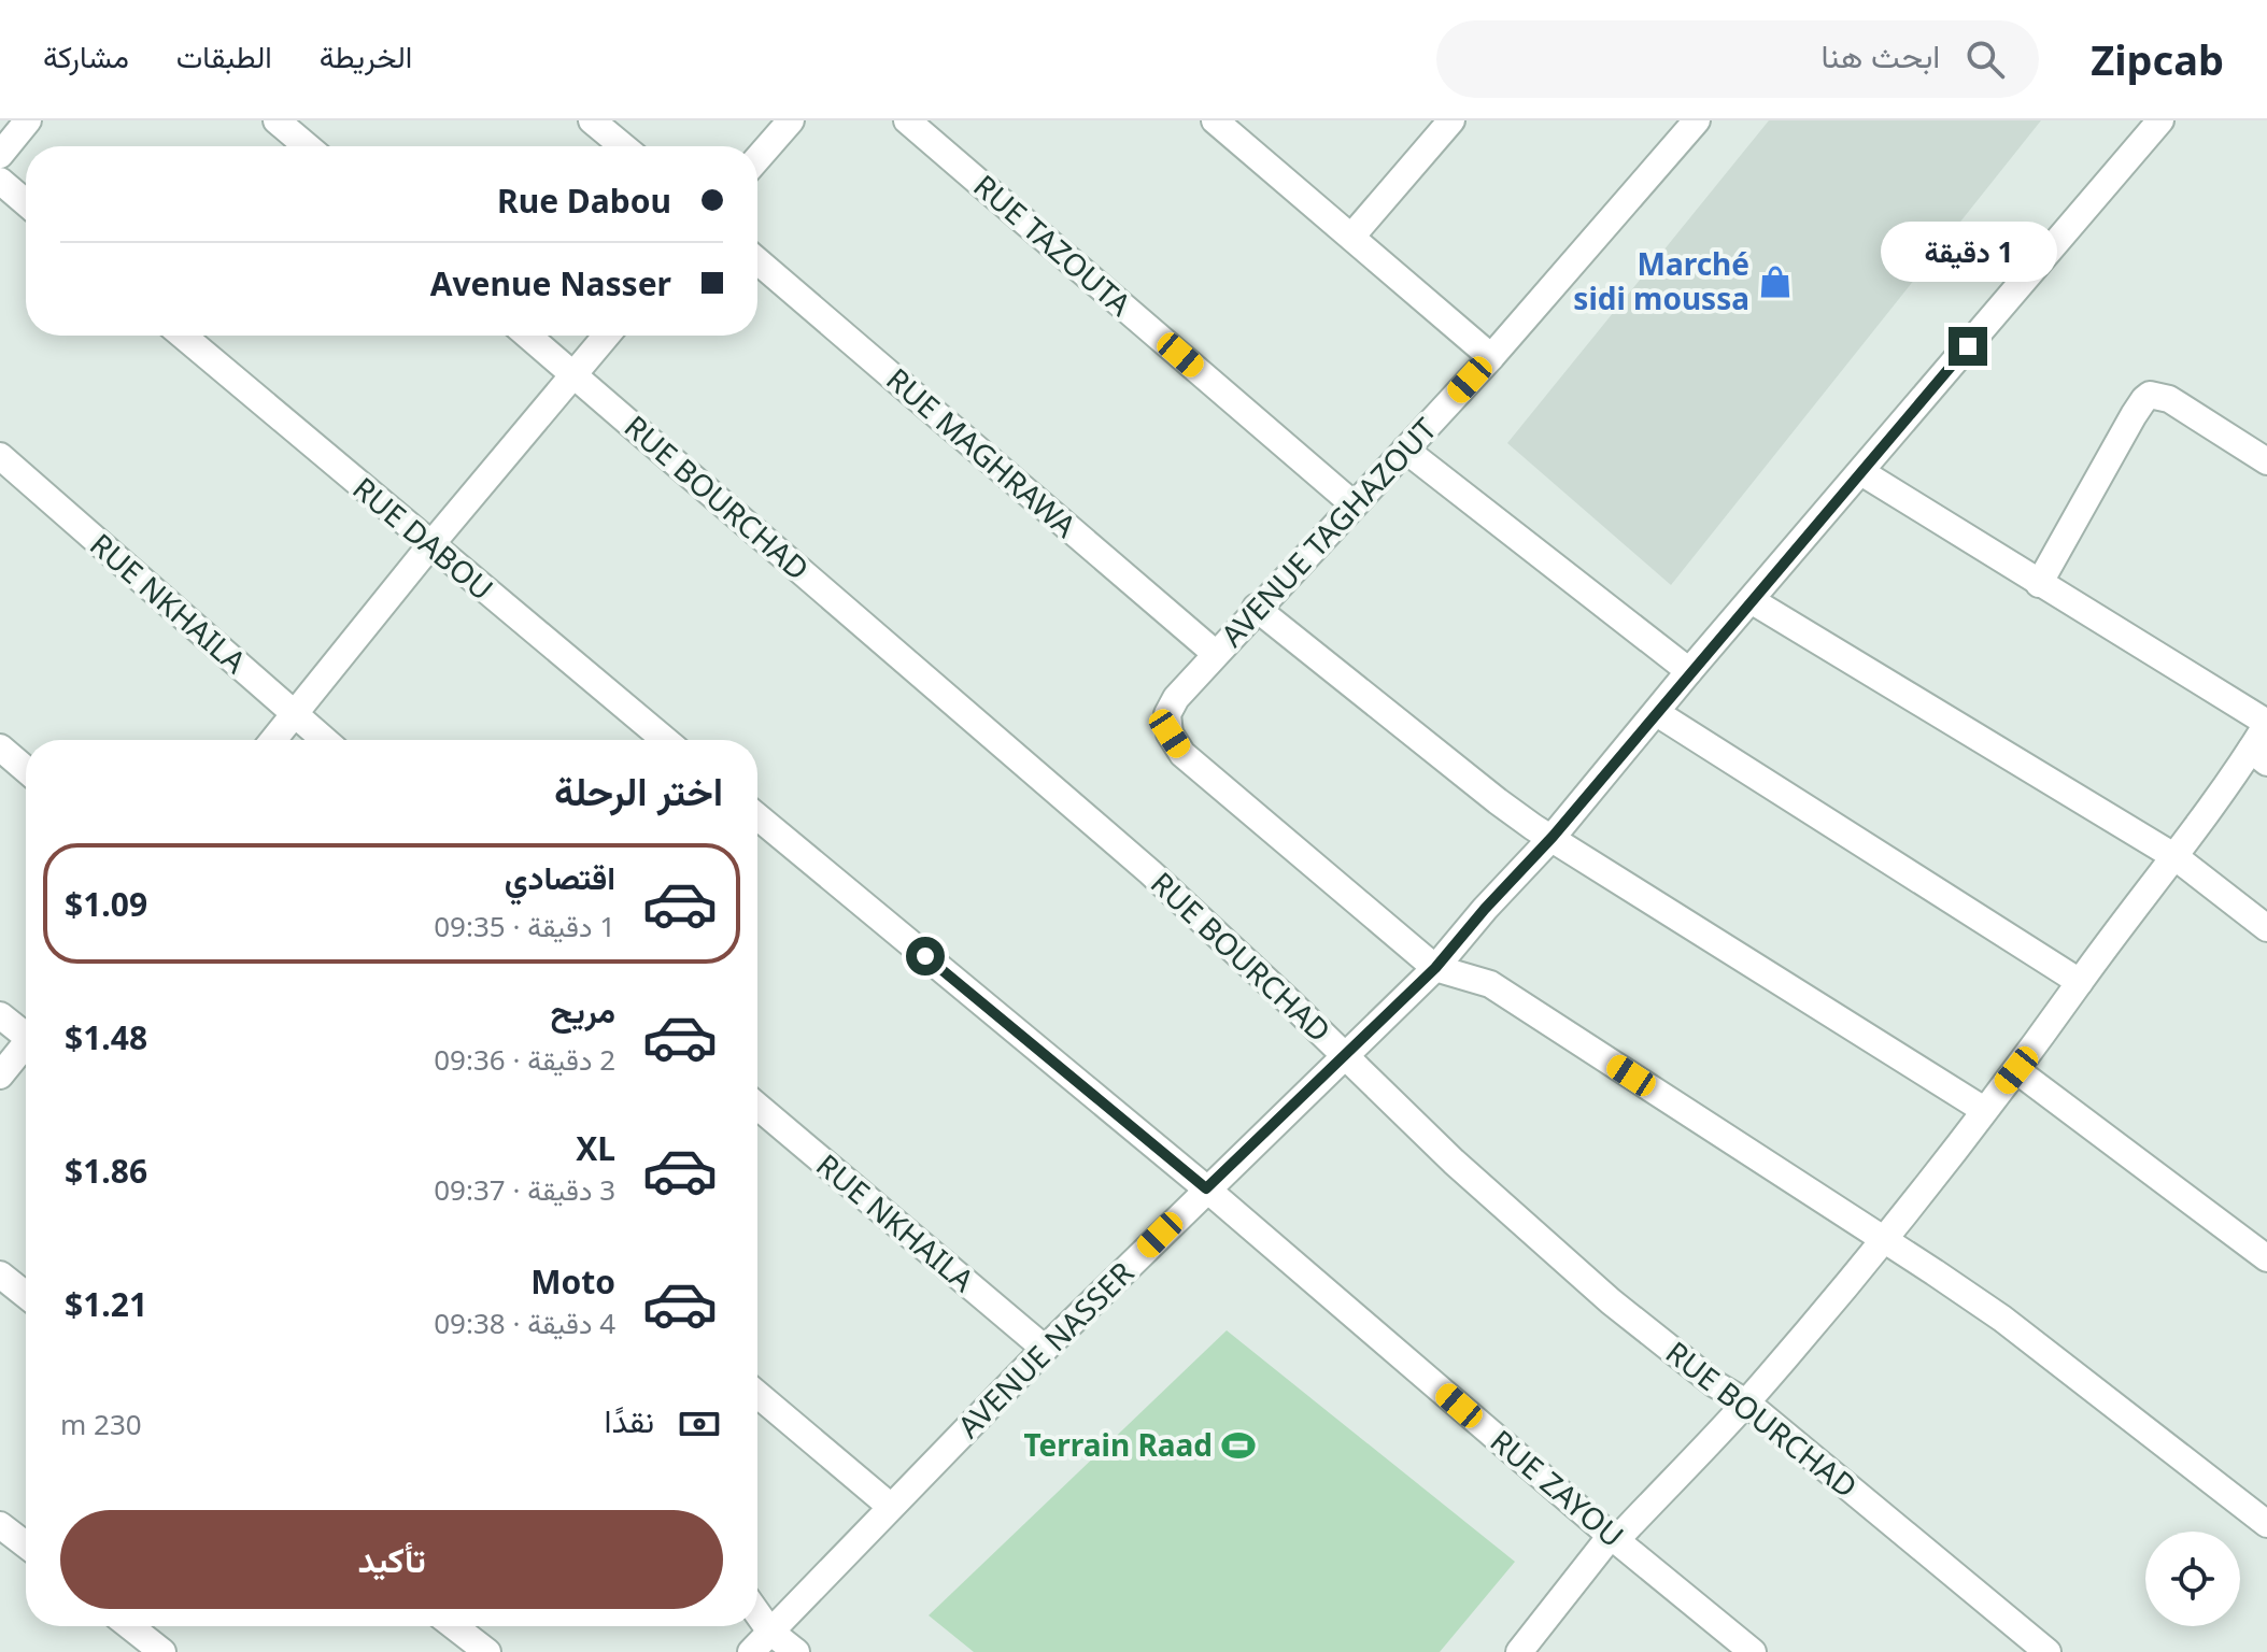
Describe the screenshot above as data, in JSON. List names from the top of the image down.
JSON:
{
  "streets": {
    "street": [
      "RUE TAZOUTA",
      "RUE MAGHRAWA",
      "RUE BOURCHAD",
      "AVENUE TAGHAZOUT",
      "RUE DABOU",
      "RUE NKHAILA",
      "AVENUE NASSER",
      "RUE ZAYOU"
    ]
  },
  "crossings": [
    ["RUE TAZOUTA", "AVENUE TAGHAZOUT"],
    ["RUE MAGHRAWA", "AVENUE TAGHAZOUT"],
    ["RUE BOURCHAD", "AVENUE NASSER"],
    ["AVENUE TAGHAZOUT", "AVENUE NASSER"],
    ["RUE NKHAILA", "AVENUE NASSER"],
    ["AVENUE NASSER", "RUE ZAYOU"]
  ],
  "places": {
    "shop": ["Marché sidi moussa"],
    "sports": ["Terrain Raad"]
  },
  "page": {
    "header": "Zipcab",
    "search": "ابحث هنا",
    "nav": ["الخريطة", "الطبقات", "مشاركة"],
    "banner": ["Rue Dabou", "Avenue Nasser"],
    "bubble": "1 دقيقة",
    "heading": "اختر الرحلة",
    "list": [
      {
        "name": "اقتصادي",
        "note": "1 دقيقة · 09:35",
        "value": "$1.09"
      },
      {
        "name": "مريح",
        "note": "2 دقيقة · 09:36",
        "value": "$1.48"
      },
      {
        "name": "XL",
        "note": "3 دقيقة · 09:37",
        "value": "$1.86"
      },
      {
        "name": "Moto",
        "note": "4 دقيقة · 09:38",
        "value": "$1.21"
      }
    ],
    "pay": ["نقدًا", "230 m"],
    "buttons": "تأكيد"
  }
}
